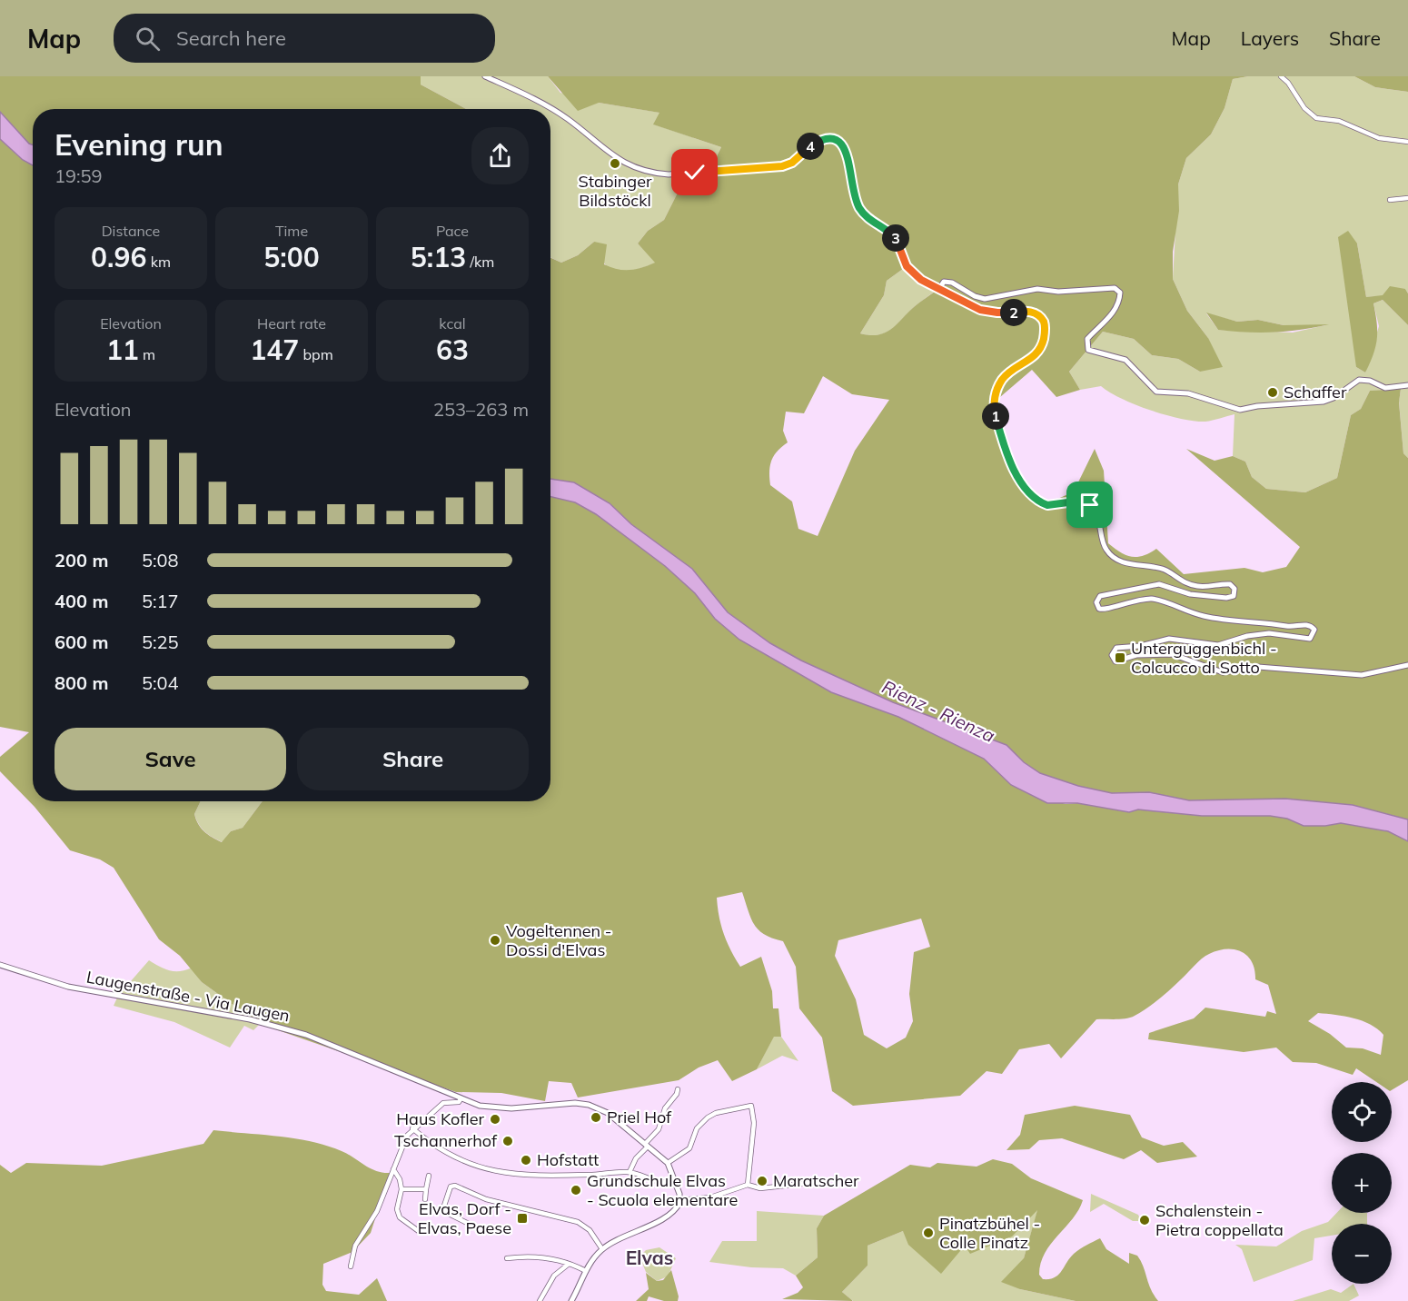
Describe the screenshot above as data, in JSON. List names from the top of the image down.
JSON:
{
  "streets": {
    "street": ["Laugenstraße - Via Laugen"]
  },
  "districts": ["Elvas"],
  "water": ["Rienz - Rienza"],
  "places": {
    "other": [
      "Stabinger Bildstöckl",
      "Schaffer",
      "Vogeltennen - Dossi d'Elvas",
      "Priel Hof",
      "Haus Kofler",
      "Tschannerhof",
      "Hofstatt",
      "Maratscher",
      "Grundschule Elvas - Scuola elementare",
      "Schalenstein - Pietra coppellata",
      "Pinatzbühel - Colle Pinatz"
    ],
    "transit": ["Unterguggenbichl - Colcucco di Sotto", "Elvas, Dorf - Elvas, Paese"]
  },
  "page": {
    "header": "Map",
    "search": "Search here",
    "nav": ["Map", "Layers", "Share"],
    "heading": ["Evening run", "19:59"],
    "pins": [
      "4",
      "3",
      "2",
      "1"
    ],
    "stats": [
      ["Distance", "0.96 km"],
      ["Time", "5:00"],
      ["Pace", "5:13 /km"],
      ["Elevation", "11 m"],
      ["Heart rate", "147 bpm"],
      ["kcal", "63"]
    ],
    "chart": ["Elevation", "253–263 m"],
    "list": [
      {
        "name": "200 m",
        "note": "5:08"
      },
      {
        "name": "400 m",
        "note": "5:17"
      },
      {
        "name": "600 m",
        "note": "5:25"
      },
      {
        "name": "800 m",
        "note": "5:04"
      }
    ],
    "buttons": ["Save", "Share"],
    "map_buttons": ["+", "−"]
  }
}
